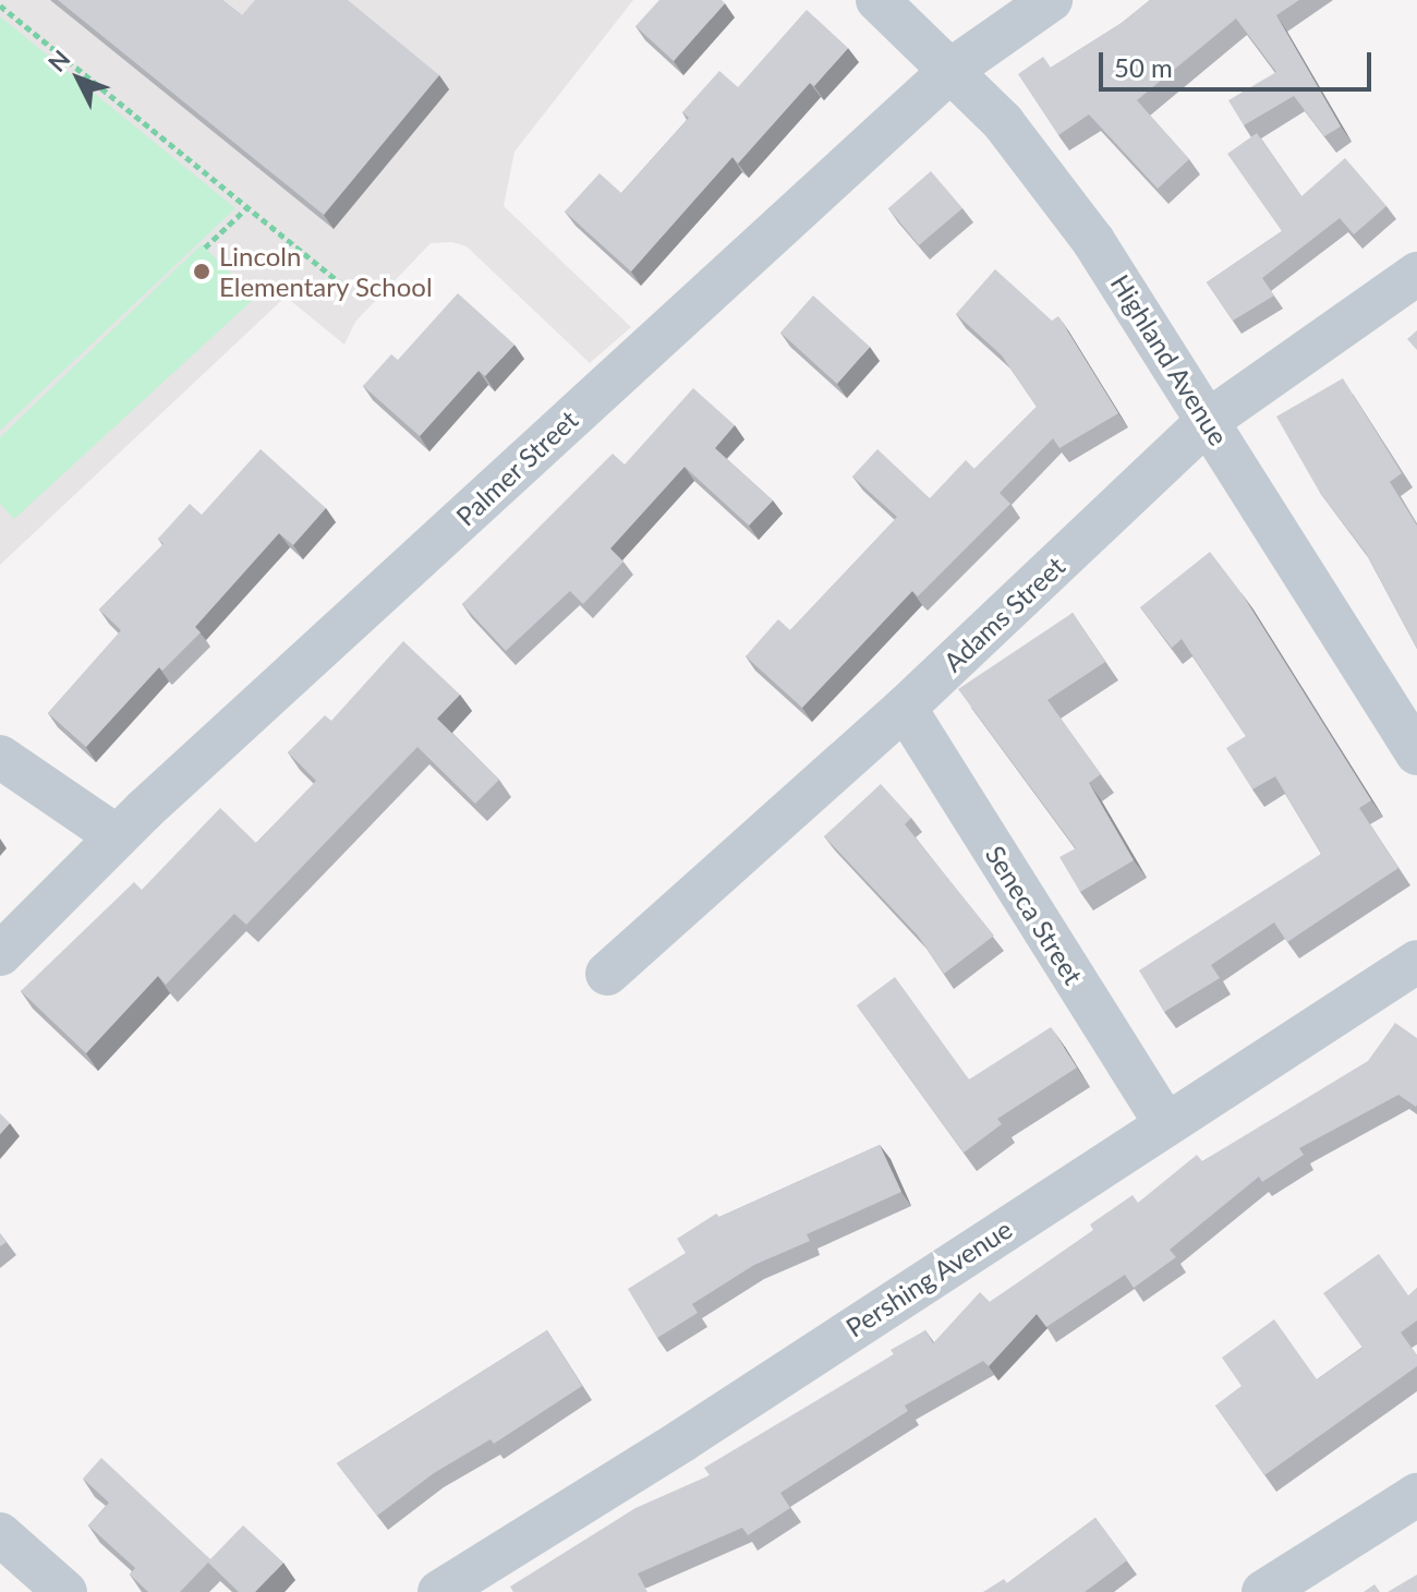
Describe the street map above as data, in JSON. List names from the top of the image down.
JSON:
{
  "streets": {
    "street": [
      "Highland Avenue",
      "Palmer Street",
      "Adams Street",
      "Seneca Street",
      "Pershing Avenue"
    ]
  },
  "crossings": [
    ["Highland Avenue", "Palmer Street"],
    ["Highland Avenue", "Adams Street"],
    ["Adams Street", "Seneca Street"],
    ["Seneca Street", "Pershing Avenue"]
  ],
  "places": ["Lincoln Elementary School"],
  "scale_bar": "50 m",
  "north": "top left"
}
